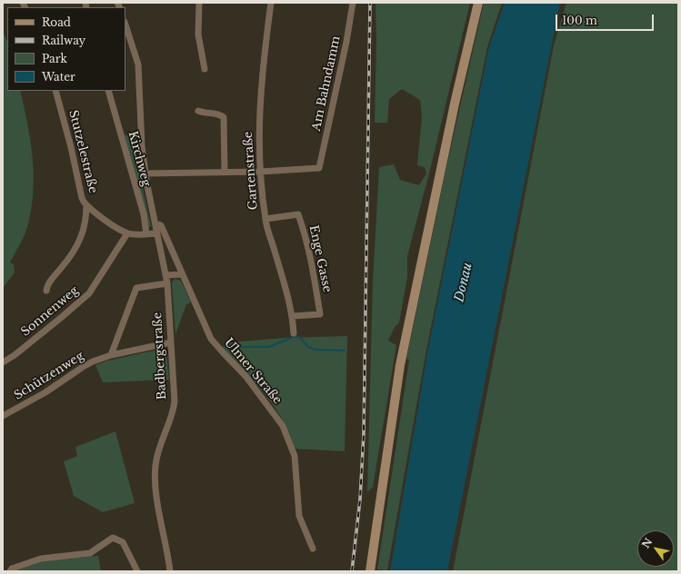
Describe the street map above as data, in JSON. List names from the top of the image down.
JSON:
{
  "streets": {
    "street": [
      "Am Bahndamm",
      "Stutzelestraße",
      "Kirchweg",
      "Gartenstraße",
      "Enge Gasse",
      "Sonnenweg",
      "Badbergstraße",
      "Ulmer Straße",
      "Schützenweg"
    ]
  },
  "crossings": [
    ["Am Bahndamm", "Gartenstraße"],
    ["Stutzelestraße", "Sonnenweg"],
    ["Gartenstraße", "Enge Gasse"],
    ["Badbergstraße", "Ulmer Straße"],
    ["Badbergstraße", "Schützenweg"]
  ],
  "water": ["Donau"],
  "legend": [
    "Road",
    "Railway",
    "Park",
    "Water"
  ],
  "scale_bar": "100 m",
  "north": "top left"
}
